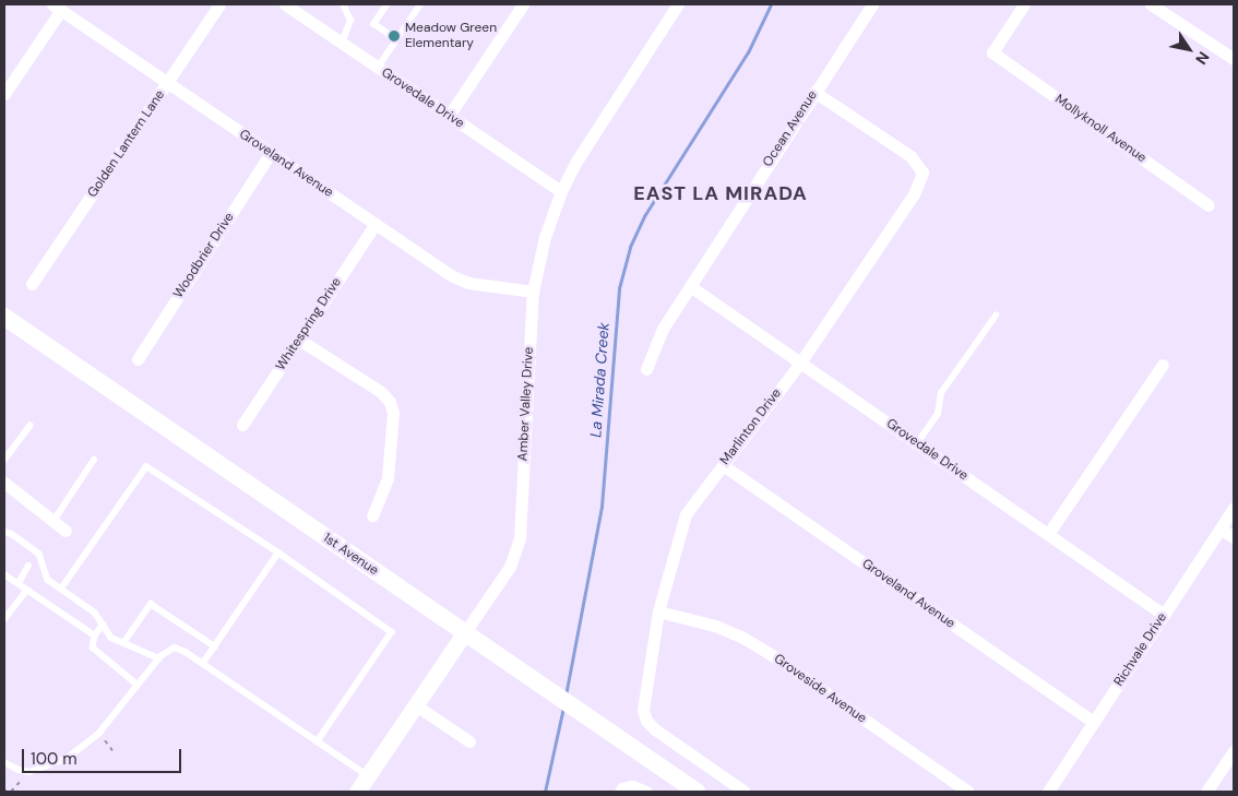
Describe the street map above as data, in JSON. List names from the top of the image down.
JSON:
{
  "streets": {
    "main road": ["1st Avenue"],
    "street": [
      "Grovedale Drive",
      "Ocean Avenue",
      "Mollyknoll Avenue",
      "Golden Lantern Lane",
      "Groveland Avenue",
      "Woodbrier Drive",
      "Whitespring Drive",
      "Amber Valley Drive",
      "Marlinton Drive",
      "Richvale Drive",
      "Groveside Avenue"
    ]
  },
  "crossings": [
    ["Grovedale Drive", "Ocean Avenue"],
    ["Grovedale Drive", "Amber Valley Drive"],
    ["Grovedale Drive", "Marlinton Drive"],
    ["Grovedale Drive", "Richvale Drive"],
    ["Ocean Avenue", "Marlinton Drive"],
    ["Golden Lantern Lane", "Groveland Avenue"],
    ["Groveland Avenue", "Woodbrier Drive"],
    ["Groveland Avenue", "Whitespring Drive"],
    ["Groveland Avenue", "Amber Valley Drive"],
    ["Groveland Avenue", "Marlinton Drive"],
    ["Groveland Avenue", "Richvale Drive"],
    ["Amber Valley Drive", "1st Avenue"],
    ["Marlinton Drive", "Groveside Avenue"]
  ],
  "districts": ["EAST LA MIRADA"],
  "water": ["La Mirada Creek"],
  "places": ["Meadow Green Elementary"],
  "scale_bar": "100 m",
  "north": "bottom right"
}
